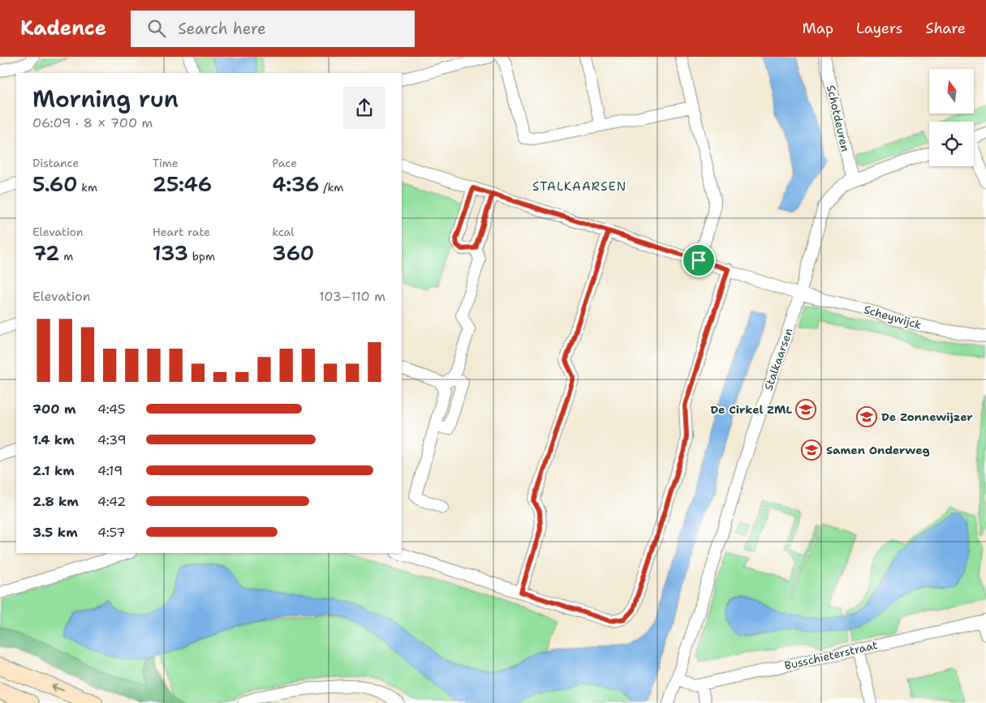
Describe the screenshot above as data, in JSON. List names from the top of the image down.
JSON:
{
  "streets": {
    "street": [
      "Schotdeuren",
      "Scheywijck",
      "Stalkaarsen",
      "Busschieterstraat"
    ]
  },
  "crossings": [
    ["Schotdeuren", "Stalkaarsen"],
    ["Scheywijck", "Stalkaarsen"],
    ["Stalkaarsen", "Busschieterstraat"]
  ],
  "districts": ["STALKAARSEN"],
  "places": {
    "school or university": ["De Cirkel ZML", "De Zonnewijzer", "Samen Onderweg"]
  },
  "north": "top",
  "page": {
    "header": "Kadence",
    "search": "Search here",
    "nav": ["Map", "Layers", "Share"],
    "heading": ["Morning run", "06:09 · 8 × 700 m"],
    "stats": [
      ["Distance", "5.60 km"],
      ["Time", "25:46"],
      ["Pace", "4:36 /km"],
      ["Elevation", "72 m"],
      ["Heart rate", "133 bpm"],
      ["kcal", "360"]
    ],
    "chart": ["Elevation", "103–110 m"],
    "list": [
      {
        "name": "700 m",
        "note": "4:45"
      },
      {
        "name": "1.4 km",
        "note": "4:39"
      },
      {
        "name": "2.1 km",
        "note": "4:19"
      },
      {
        "name": "2.8 km",
        "note": "4:42"
      },
      {
        "name": "3.5 km",
        "note": "4:57"
      }
    ]
  }
}
